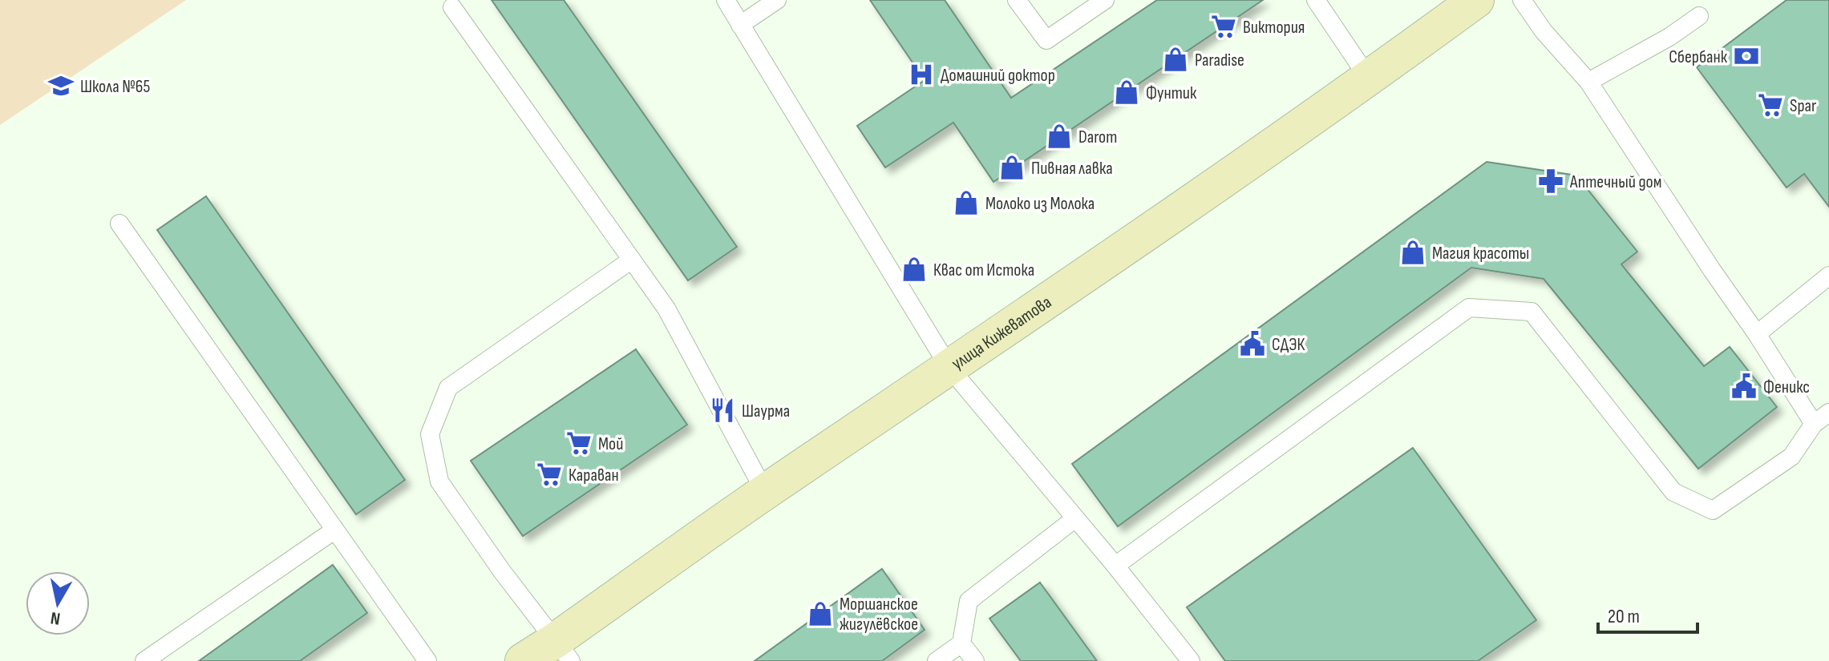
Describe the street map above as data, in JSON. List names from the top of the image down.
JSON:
{
  "streets": {
    "main road": ["улица Кижеватова"]
  },
  "places": {
    "supermarket": [
      "Виктория",
      "Spar",
      "Мой",
      "Караван"
    ],
    "bank": ["Сбербанк"],
    "shop": [
      "Paradise",
      "Фунтик",
      "Darom",
      "Пивная лавка",
      "Молоко из Молока",
      "Магия красоты",
      "Квас от Истока",
      "Моршанское жигулёвское"
    ],
    "hospital": ["Домашний доктор"],
    "school or university": ["Школа №65"],
    "pharmacy": ["Аптечный дом"],
    "public building": ["СДЭК", "Феникс"],
    "restaurant": ["Шаурма"]
  },
  "scale_bar": "20 m",
  "north": "bottom"
}
